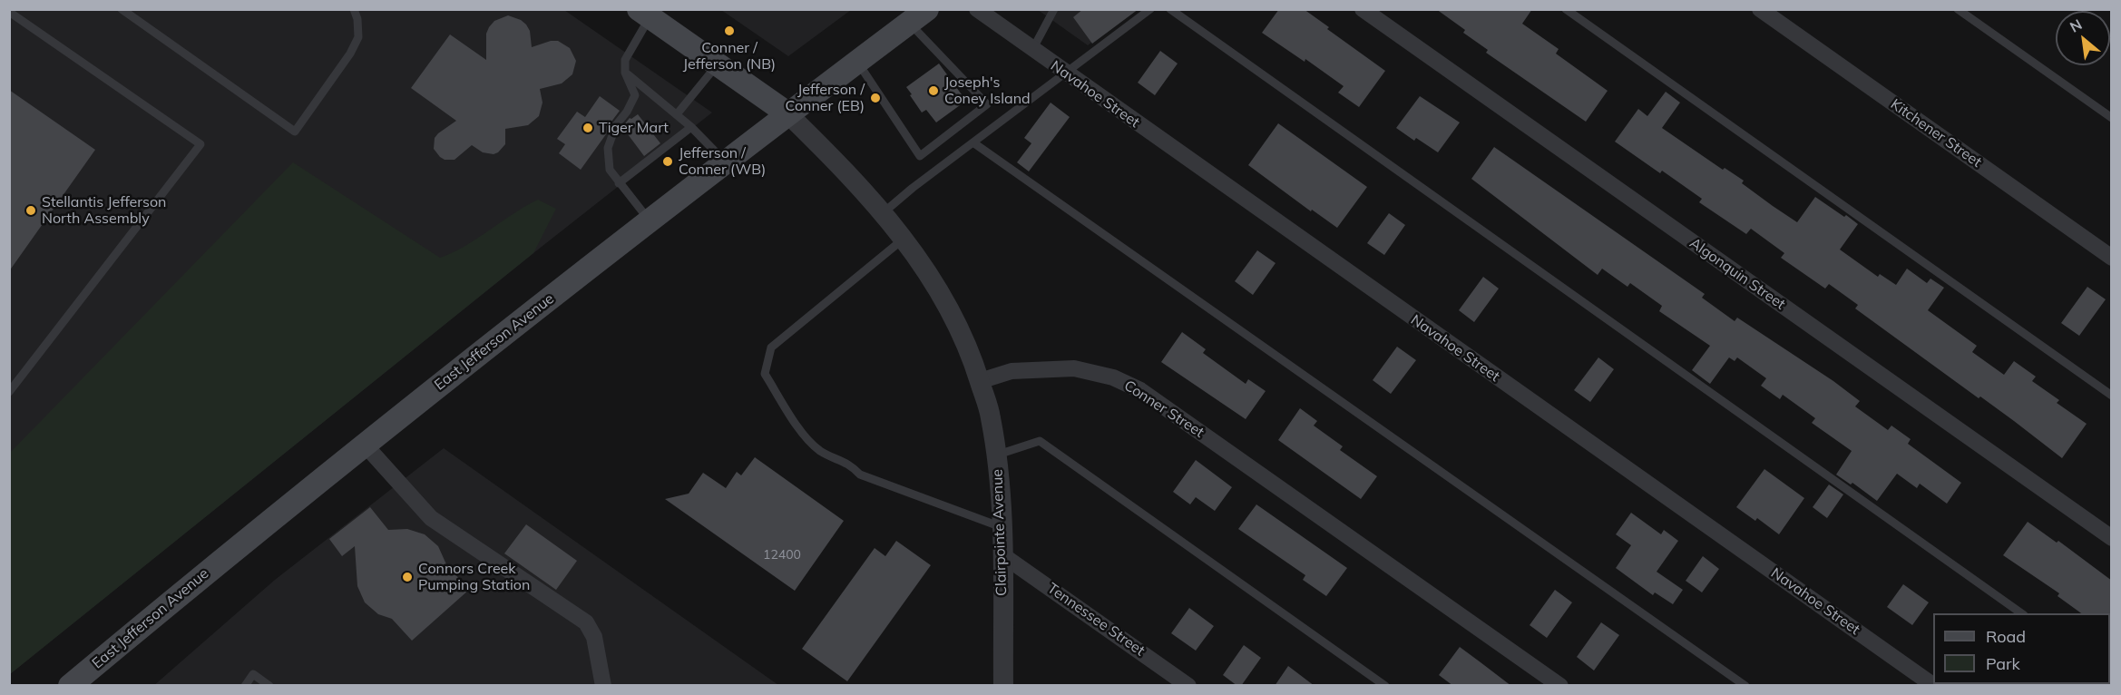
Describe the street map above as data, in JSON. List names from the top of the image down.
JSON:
{
  "streets": {
    "main road": ["East Jefferson Avenue"],
    "street": [
      "Navahoe Street",
      "Kitchener Street",
      "Algonquin Street",
      "Conner Street",
      "Clairpointe Avenue",
      "Tennessee Street"
    ]
  },
  "crossings": [
    ["Conner Street", "Clairpointe Avenue"],
    ["Clairpointe Avenue", "Tennessee Street"]
  ],
  "places": [
    "Conner / Jefferson (NB)",
    "Joseph's Coney Island",
    "Jefferson / Conner (EB)",
    "Tiger Mart",
    "Jefferson / Conner (WB)",
    "Stellantis Jefferson North Assembly",
    "Connors Creek Pumping Station"
  ],
  "house_numbers": ["12400"],
  "legend": ["Road", "Park"],
  "north": "top left"
}
